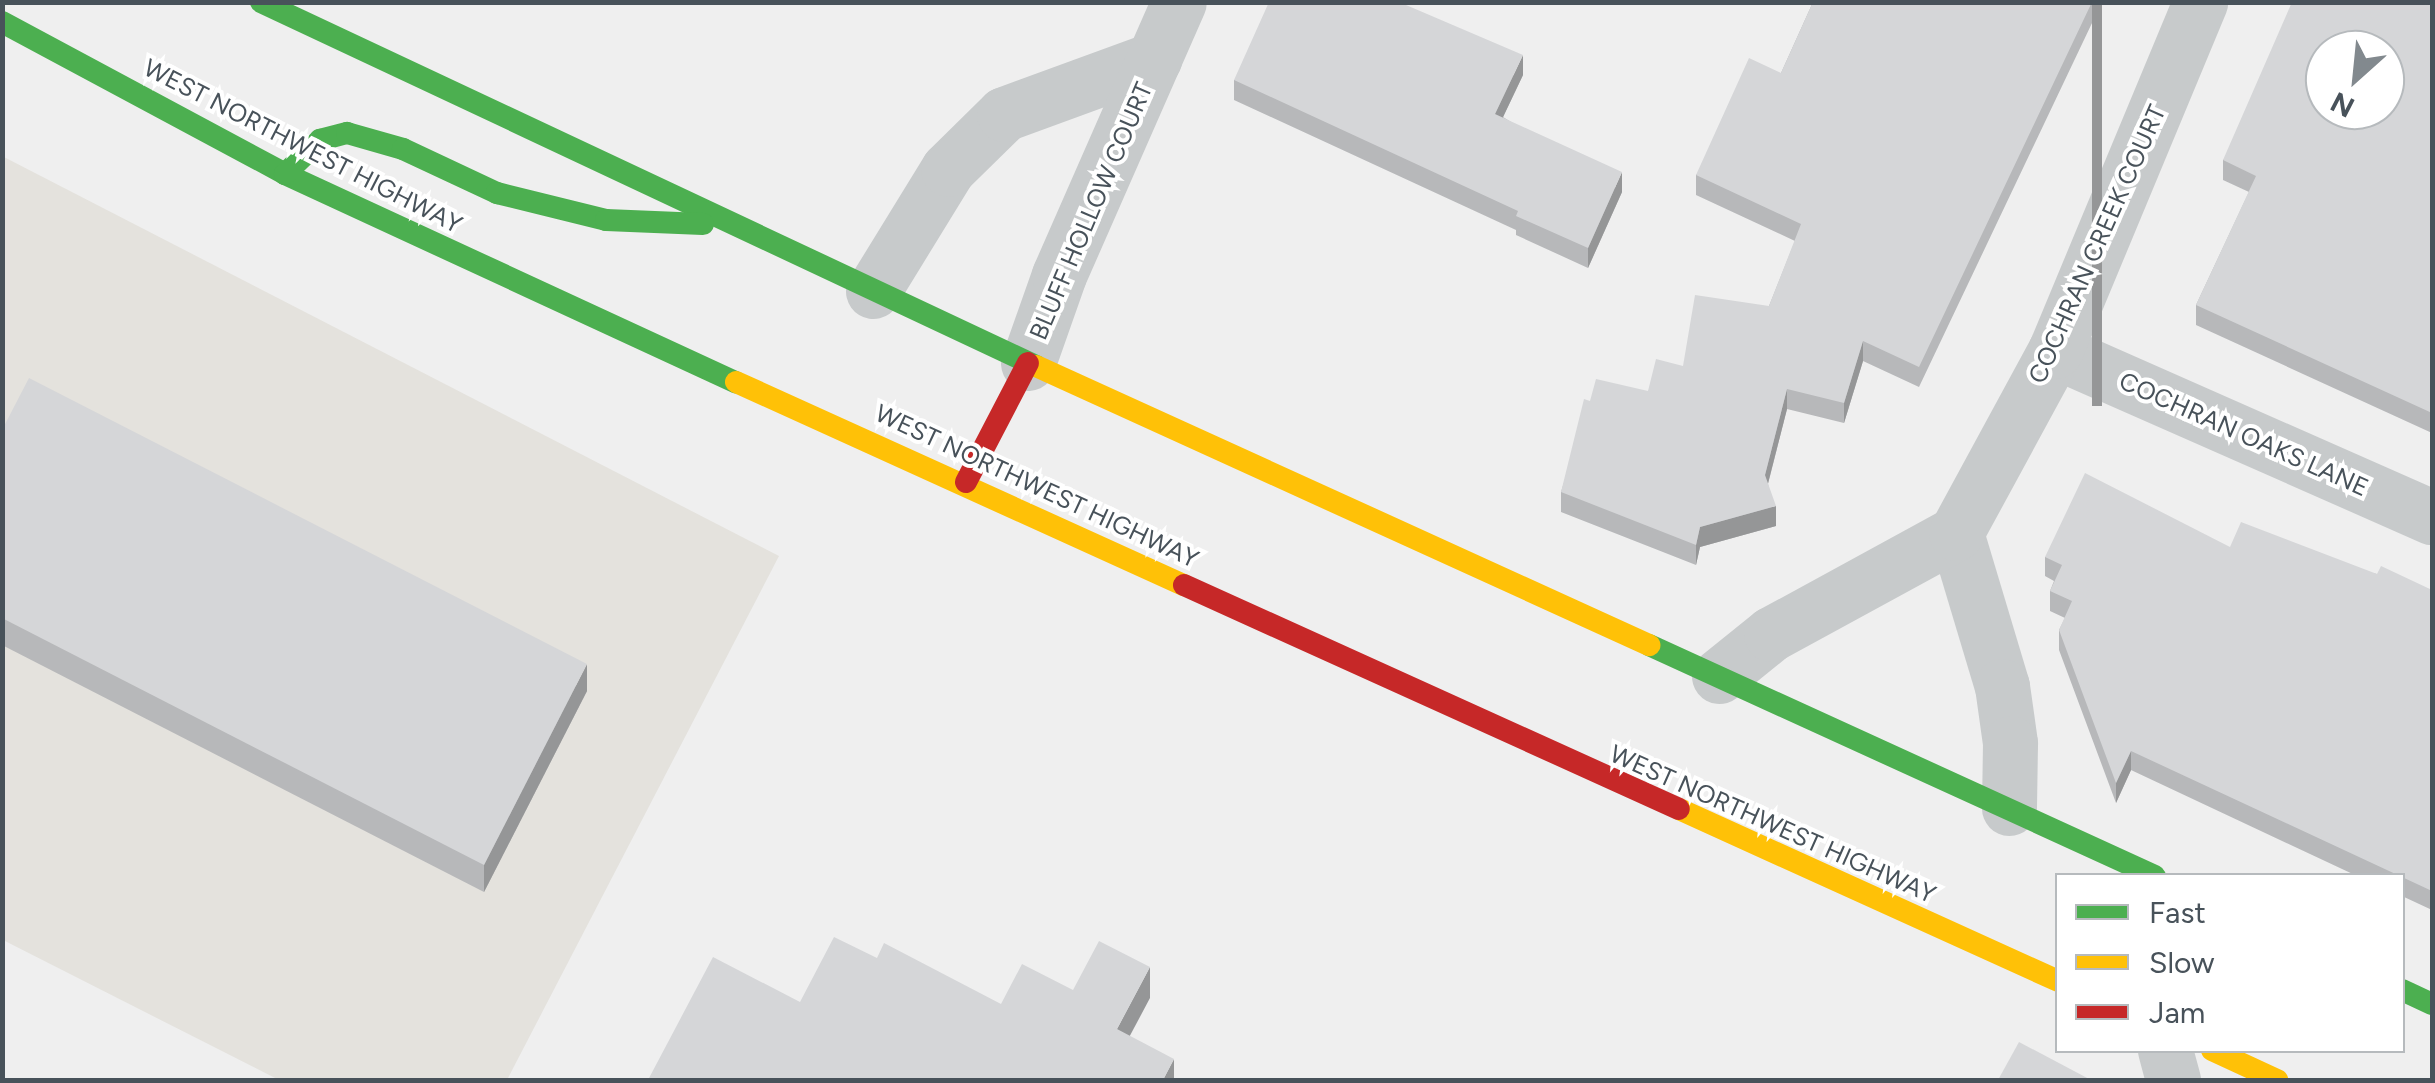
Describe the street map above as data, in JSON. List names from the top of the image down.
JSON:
{
  "streets": {
    "main road": ["WEST NORTHWEST HIGHWAY"],
    "street": ["BLUFF HOLLOW COURT", "COCHRAN CREEK COURT", "COCHRAN OAKS LANE"]
  },
  "crossings": [
    ["COCHRAN CREEK COURT", "COCHRAN OAKS LANE"]
  ],
  "legend": ["Fast", "Slow", "Jam"],
  "north": "bottom left"
}
